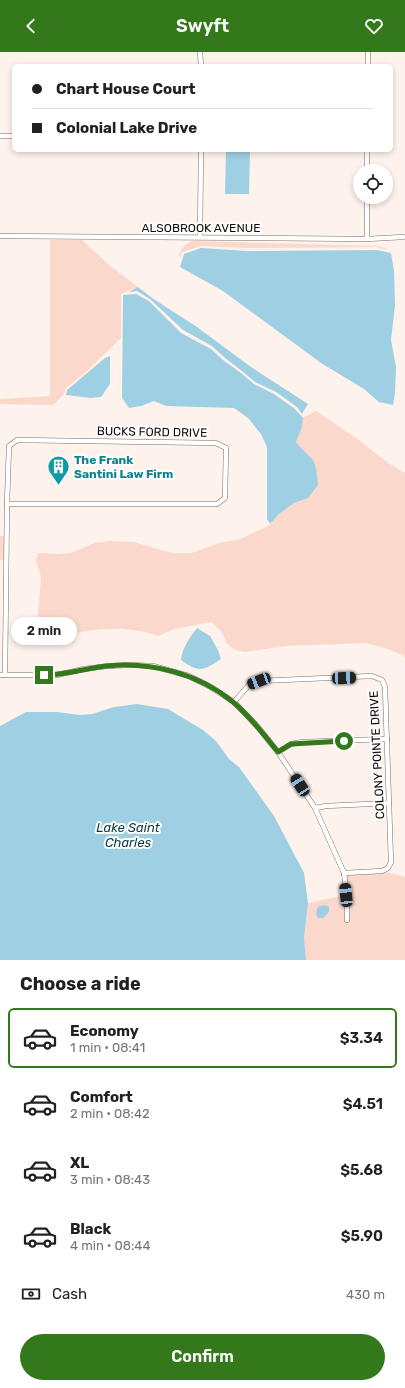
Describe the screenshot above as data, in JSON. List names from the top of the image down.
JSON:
{
  "streets": {
    "street": ["ALSOBROOK AVENUE", "BUCKS FORD DRIVE", "COLONY POINTE DRIVE"]
  },
  "water": ["Lake Saint Charles"],
  "places": {
    "building": ["The Frank Santini Law Firm"]
  },
  "page": {
    "header": "Swyft",
    "banner": ["Chart House Court", "Colonial Lake Drive"],
    "bubble": "2 min",
    "heading": "Choose a ride",
    "list": [
      {
        "name": "Economy",
        "note": "1 min · 08:41",
        "value": "$3.34"
      },
      {
        "name": "Comfort",
        "note": "2 min · 08:42",
        "value": "$4.51"
      },
      {
        "name": "XL",
        "note": "3 min · 08:43",
        "value": "$5.68"
      },
      {
        "name": "Black",
        "note": "4 min · 08:44",
        "value": "$5.90"
      }
    ],
    "pay": ["Cash", "430 m"],
    "buttons": "Confirm"
  }
}
